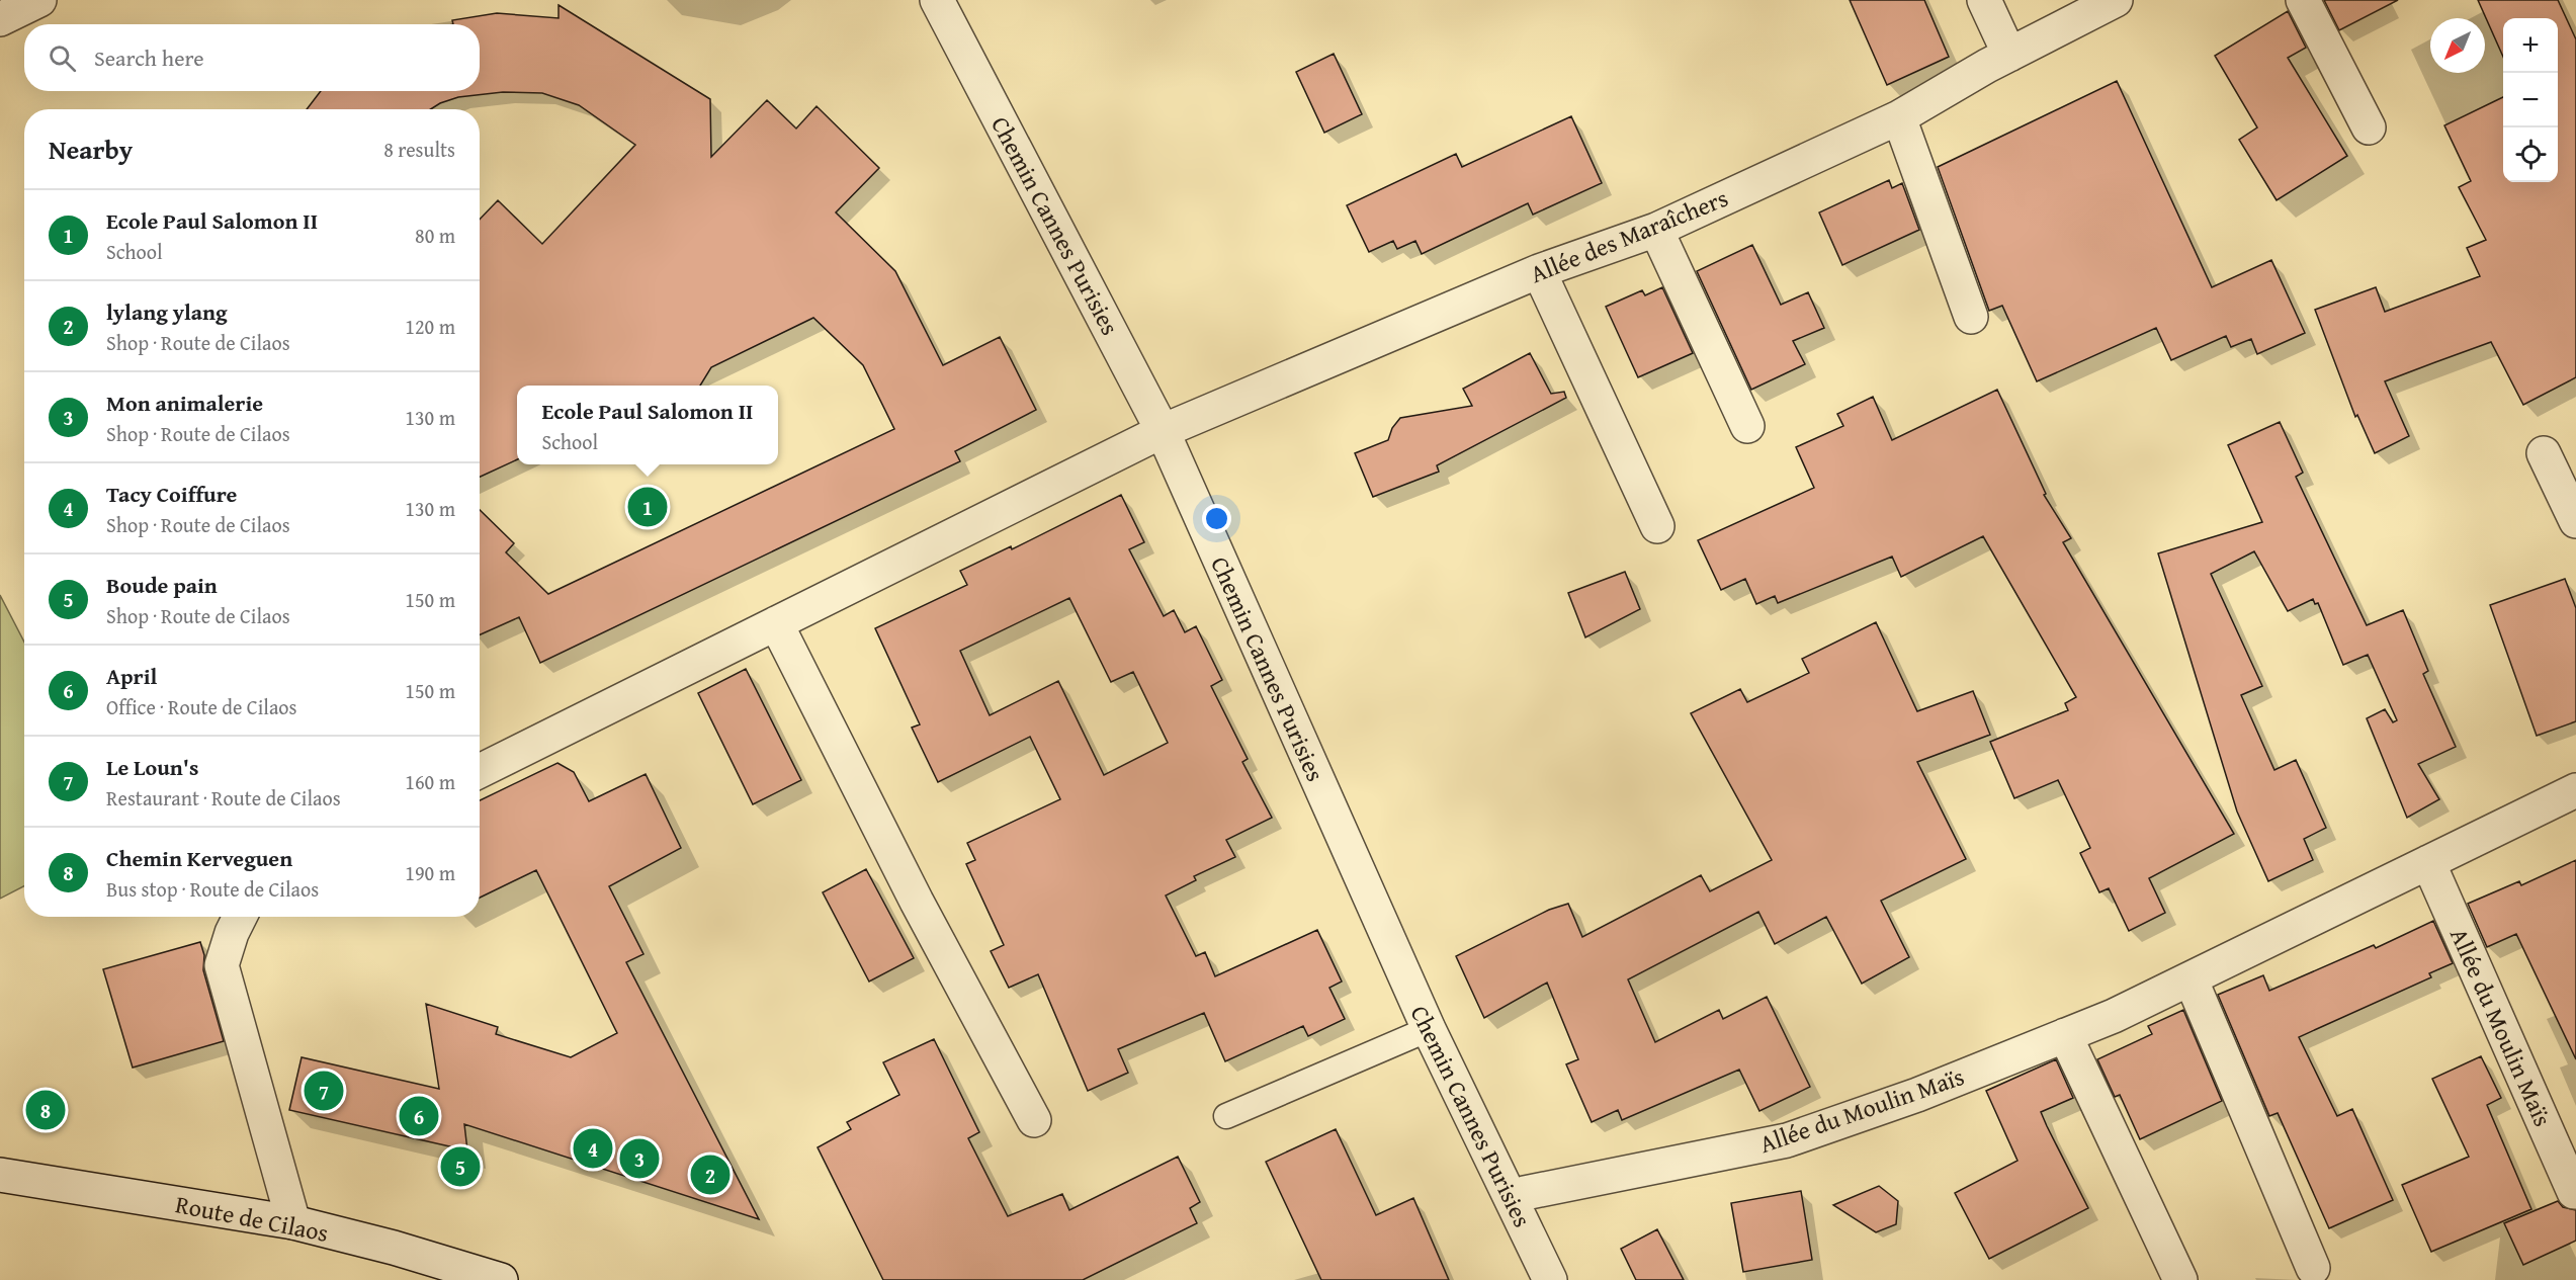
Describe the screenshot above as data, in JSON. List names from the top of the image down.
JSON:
{
  "streets": {
    "street": [
      "Chemin Cannes Purisies",
      "Allée des Maraîchers",
      "Allée du Moulin Maïs",
      "Route de Cilaos"
    ]
  },
  "crossings": [
    ["Chemin Cannes Purisies", "Allée des Maraîchers"],
    ["Chemin Cannes Purisies", "Allée du Moulin Maïs"]
  ],
  "north": "bottom left",
  "page": {
    "map_buttons": ["+", "−"],
    "search": "Search here",
    "heading": ["Nearby", "8 results"],
    "list": [
      {
        "mark": "1",
        "name": "Ecole Paul Salomon II",
        "note": "School",
        "value": "80 m"
      },
      {
        "mark": "2",
        "name": "lylang ylang",
        "note": "Shop · Route de Cilaos",
        "value": "120 m"
      },
      {
        "mark": "3",
        "name": "Mon animalerie",
        "note": "Shop · Route de Cilaos",
        "value": "130 m"
      },
      {
        "mark": "4",
        "name": "Tacy Coiffure",
        "note": "Shop · Route de Cilaos",
        "value": "130 m"
      },
      {
        "mark": "5",
        "name": "Boude pain",
        "note": "Shop · Route de Cilaos",
        "value": "150 m"
      },
      {
        "mark": "6",
        "name": "April",
        "note": "Office · Route de Cilaos",
        "value": "150 m"
      },
      {
        "mark": "7",
        "name": "Le Loun's",
        "note": "Restaurant · Route de Cilaos",
        "value": "160 m"
      },
      {
        "mark": "8",
        "name": "Chemin Kerveguen",
        "note": "Bus stop · Route de Cilaos",
        "value": "190 m"
      }
    ],
    "popup": ["Ecole Paul Salomon II", "School"],
    "pins": [
      "1",
      "7",
      "8",
      "6",
      "4",
      "3",
      "5",
      "2"
    ]
  }
}
